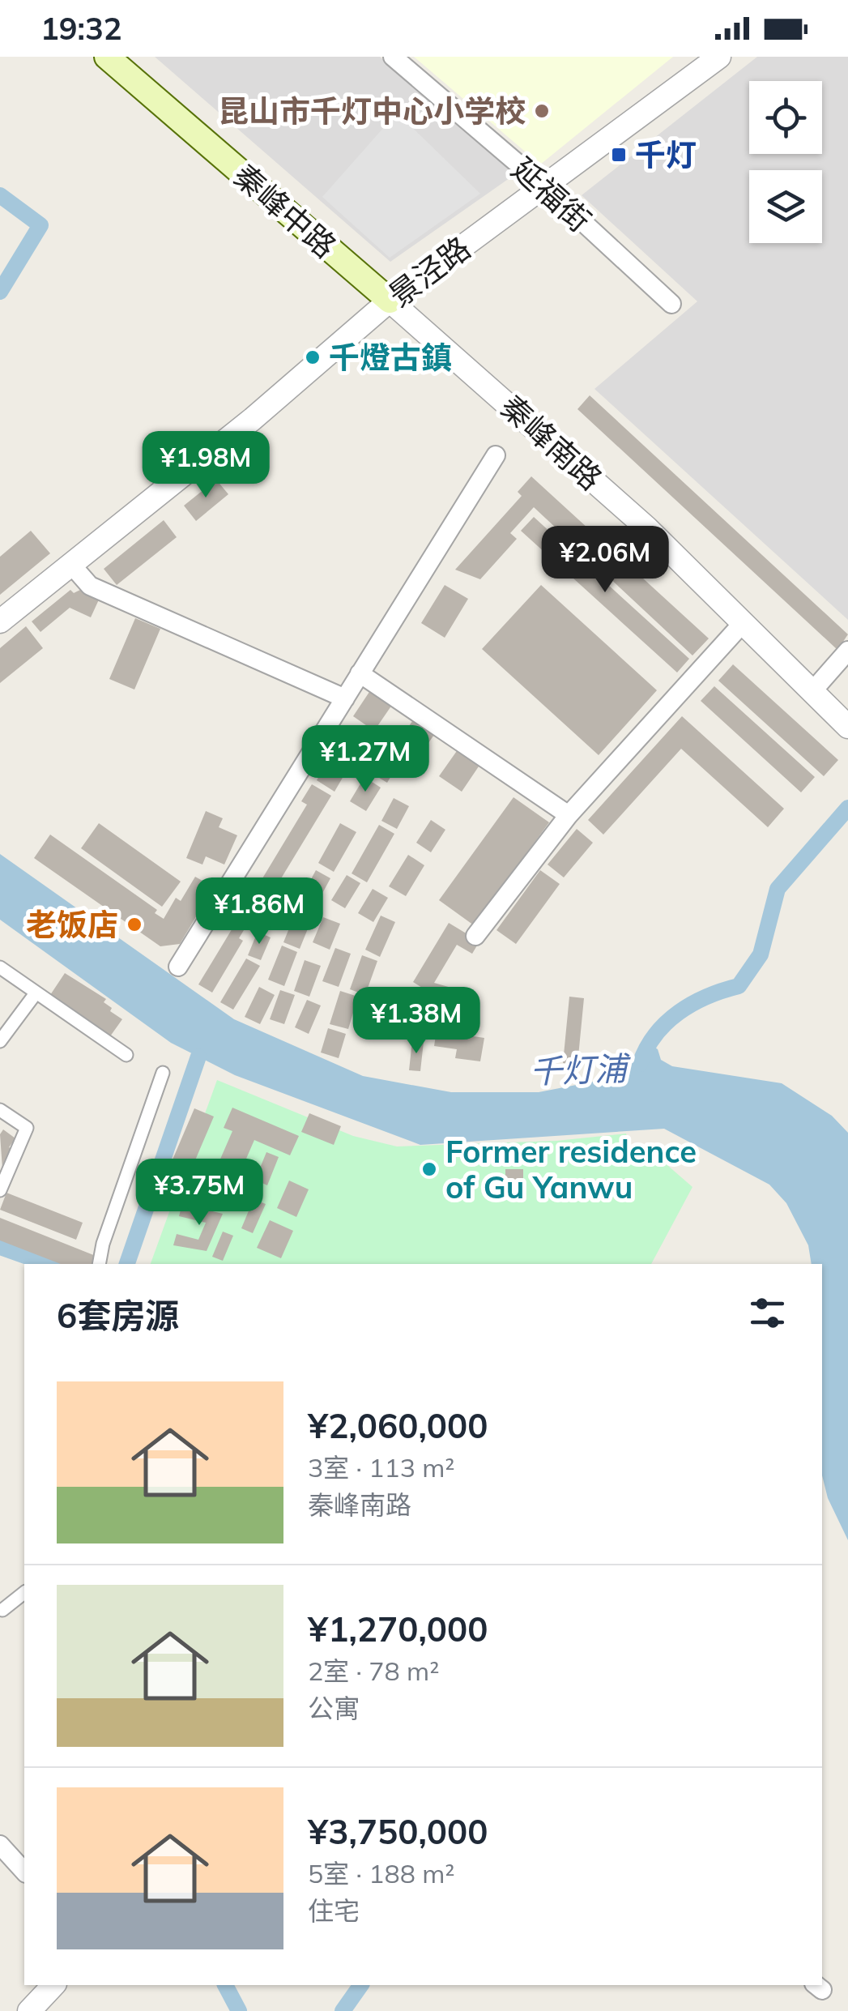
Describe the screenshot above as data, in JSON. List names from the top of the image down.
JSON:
{
  "streets": {
    "main road": ["秦峰中路"],
    "street": ["延福街", "景泾路", "秦峰南路"]
  },
  "crossings": [
    ["延福街", "景泾路"],
    ["秦峰中路", "景泾路"],
    ["秦峰中路", "秦峰南路"],
    ["景泾路", "秦峰南路"]
  ],
  "water": ["千灯浦"],
  "places": {
    "other": [
      "昆山市千灯中心小学校",
      "千燈古鎮",
      "老饭店",
      "Former residence of Gu Yanwu"
    ],
    "transit": ["千灯"]
  },
  "page": {
    "status": "19:32",
    "price": [
      "¥1.98M",
      "¥2.06M",
      "¥1.27M",
      "¥1.86M",
      "¥1.38M",
      "¥3.75M"
    ],
    "heading": "6套房源",
    "list": [
      {
        "name": "¥2,060,000",
        "note": "3室 · 113 m² · 秦峰南路"
      },
      {
        "name": "¥1,270,000",
        "note": "2室 · 78 m² · 公寓"
      },
      {
        "name": "¥3,750,000",
        "note": "5室 · 188 m² · 住宅"
      }
    ]
  }
}
